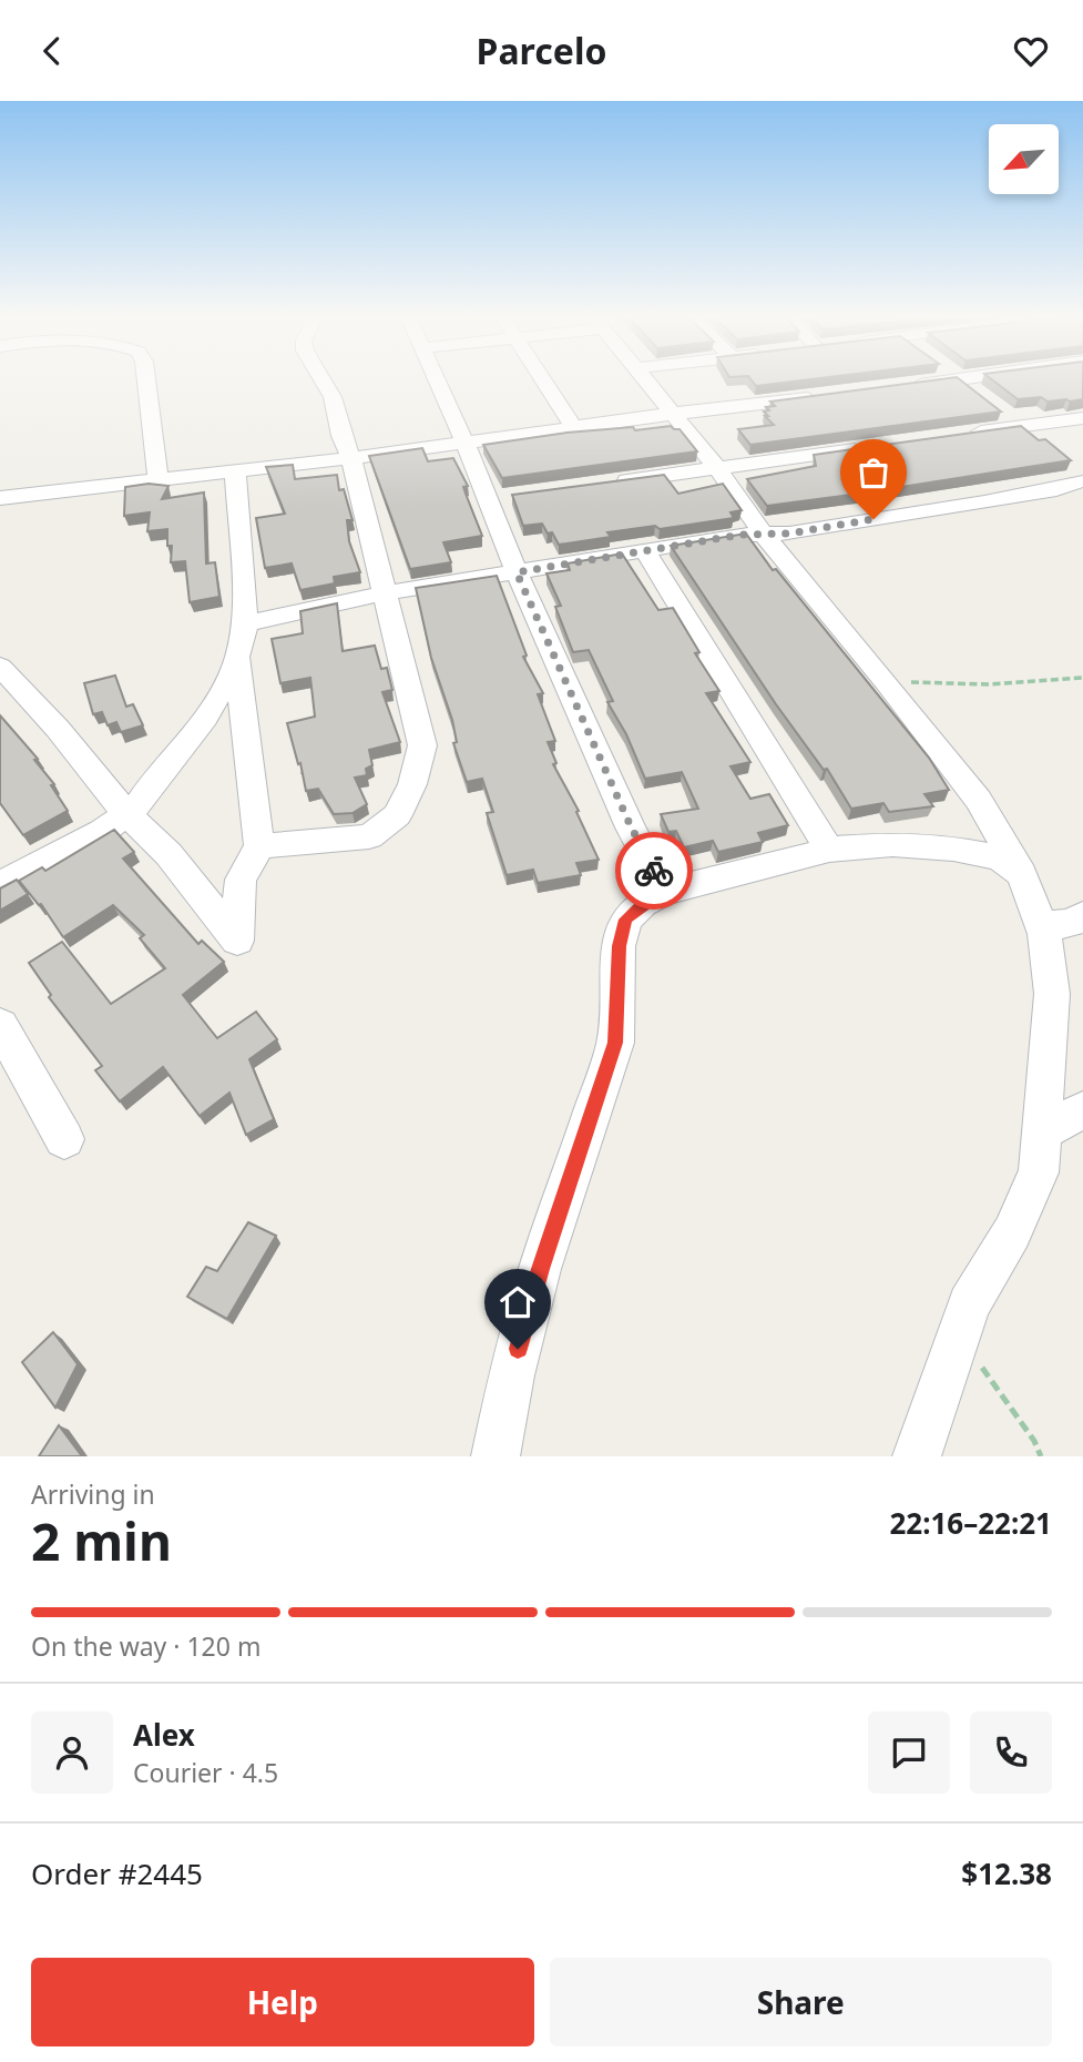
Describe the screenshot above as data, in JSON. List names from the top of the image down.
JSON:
{
  "north": "bottom left",
  "page": {
    "header": "Parcelo",
    "heading": ["2 min", "Arriving in", "22:16–22:21"],
    "panel": [
      "Alex",
      "Courier · 4.5",
      "Order #2445",
      "$12.38"
    ],
    "bar": "On the way · 120 m",
    "buttons": ["Help", "Share"]
  }
}
